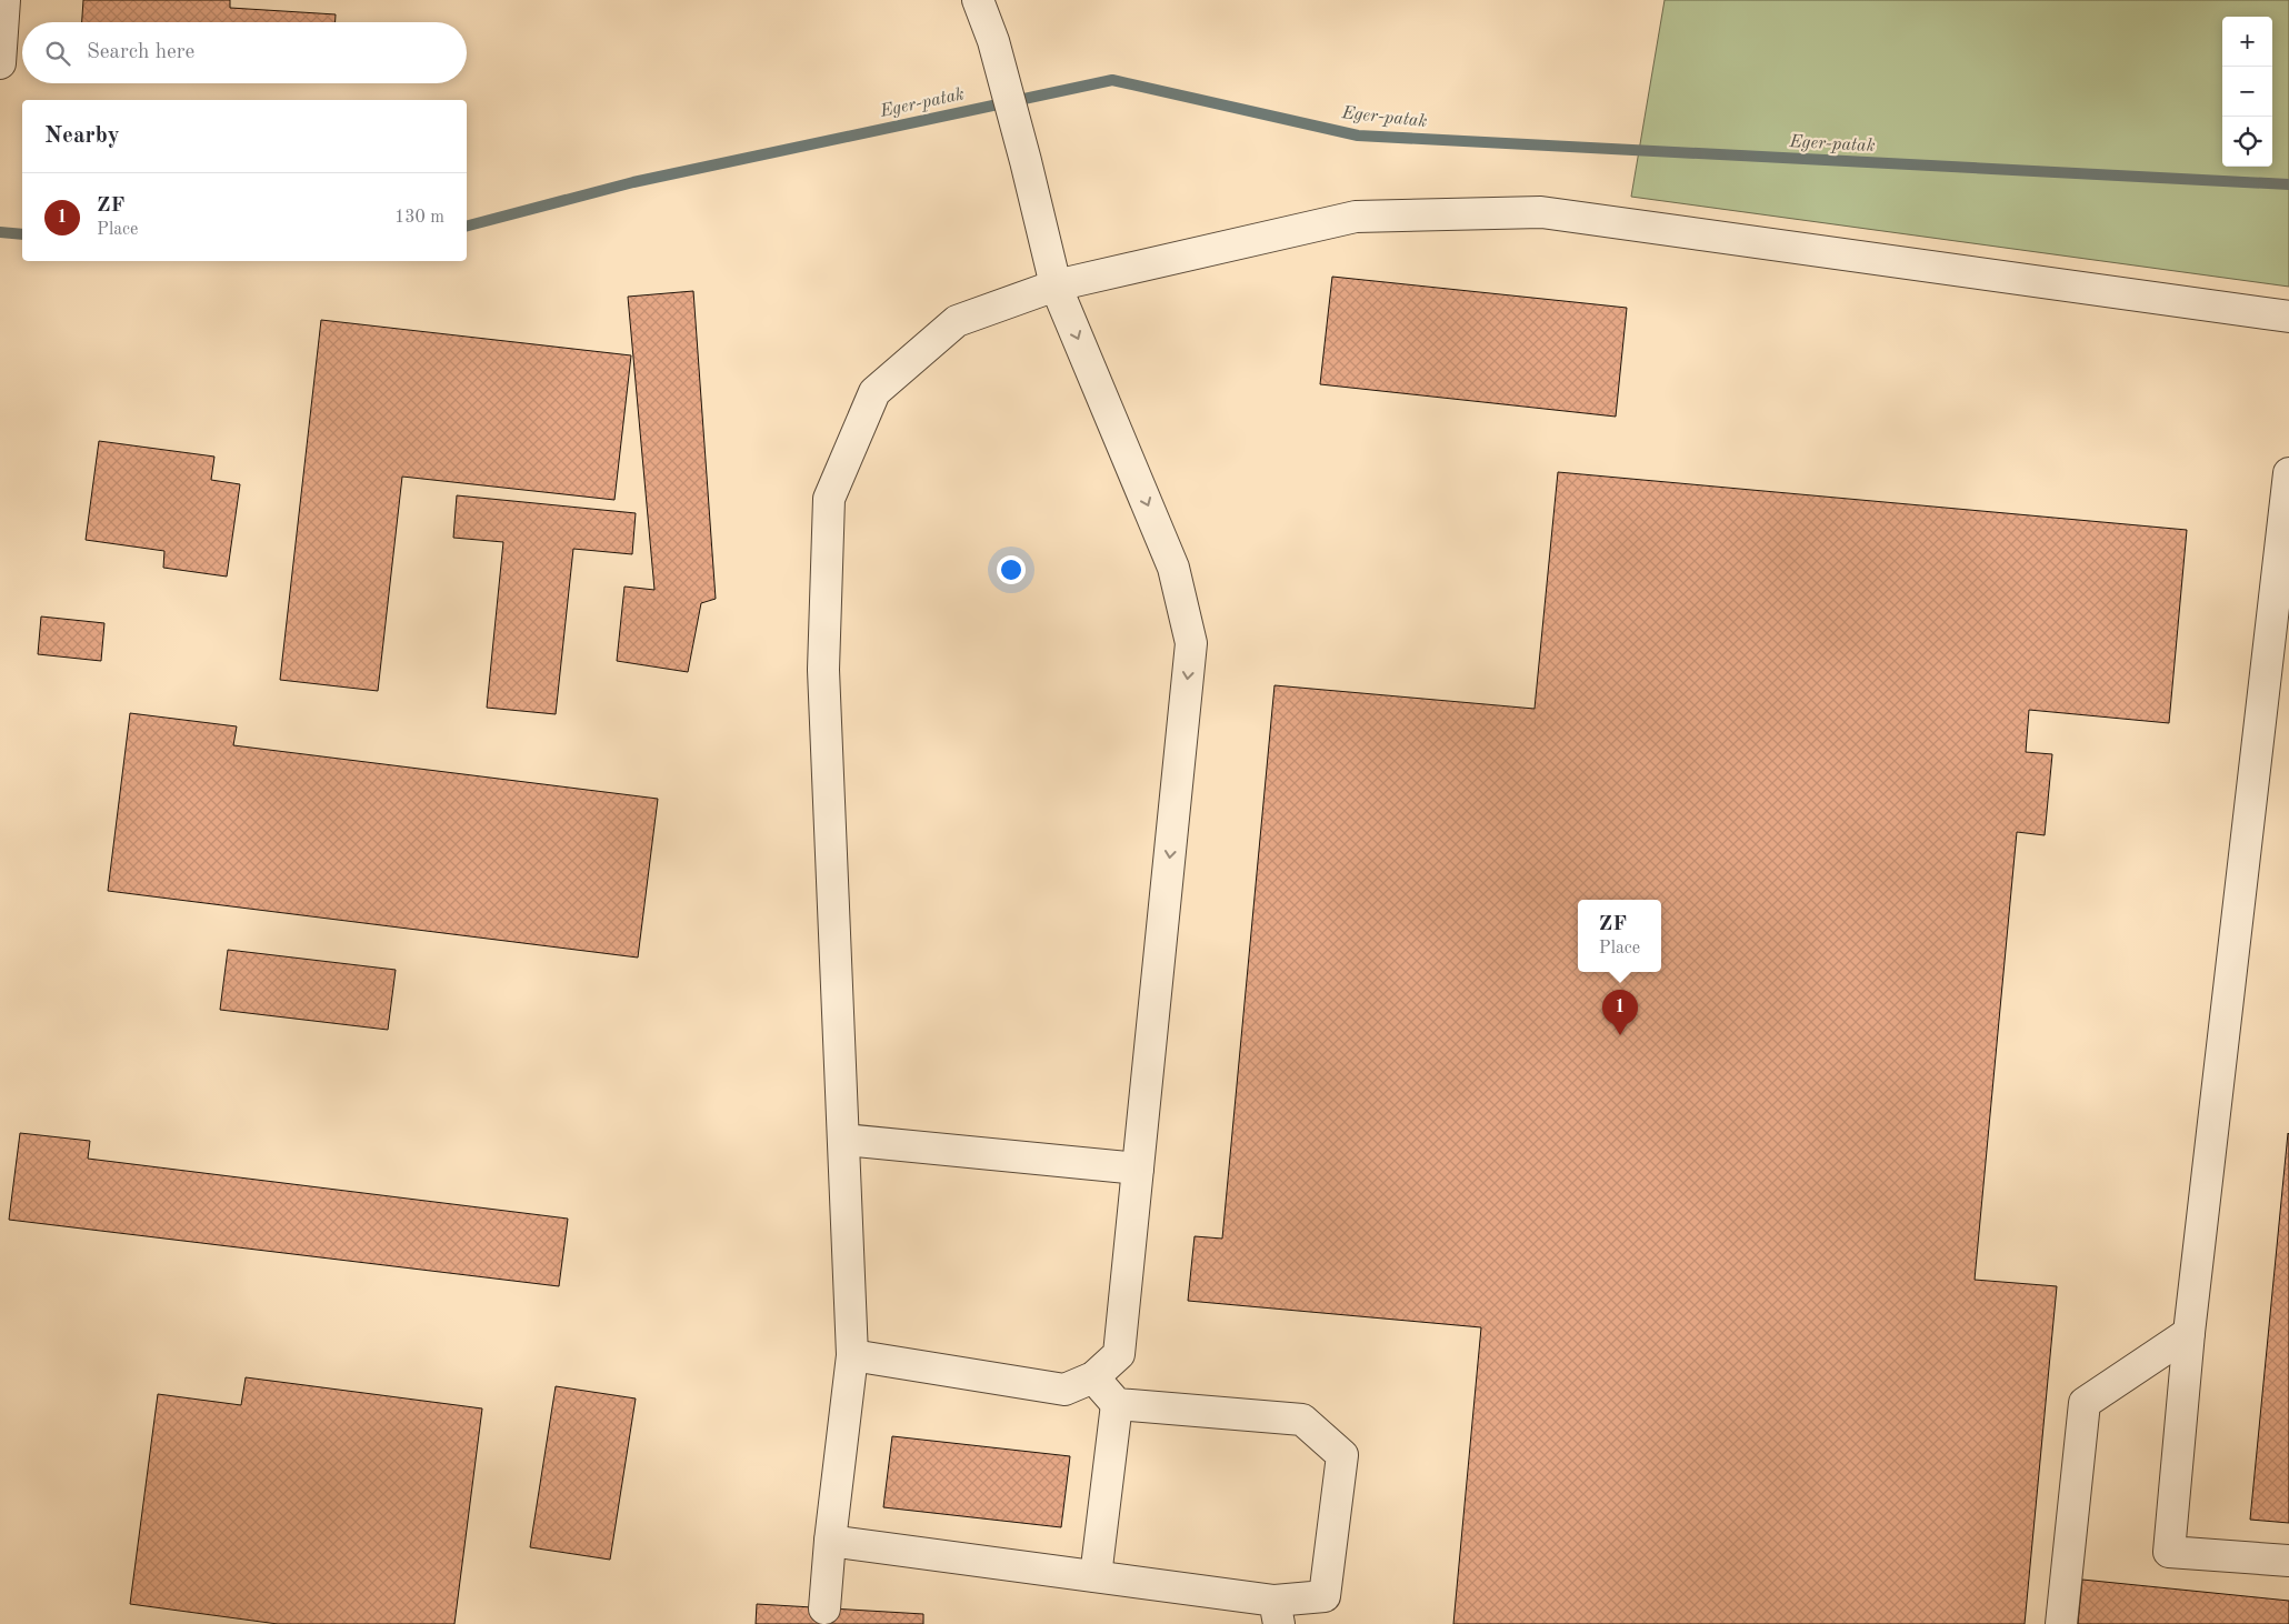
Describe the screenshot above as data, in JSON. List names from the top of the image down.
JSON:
{
  "water": ["Eger-patak"],
  "page": {
    "map_buttons": ["+", "−"],
    "search": "Search here",
    "heading": "Nearby",
    "list": [
      {
        "mark": "1",
        "name": "ZF",
        "note": "Place",
        "value": "130 m"
      }
    ],
    "popup": ["ZF", "Place"],
    "pins": "1"
  }
}
